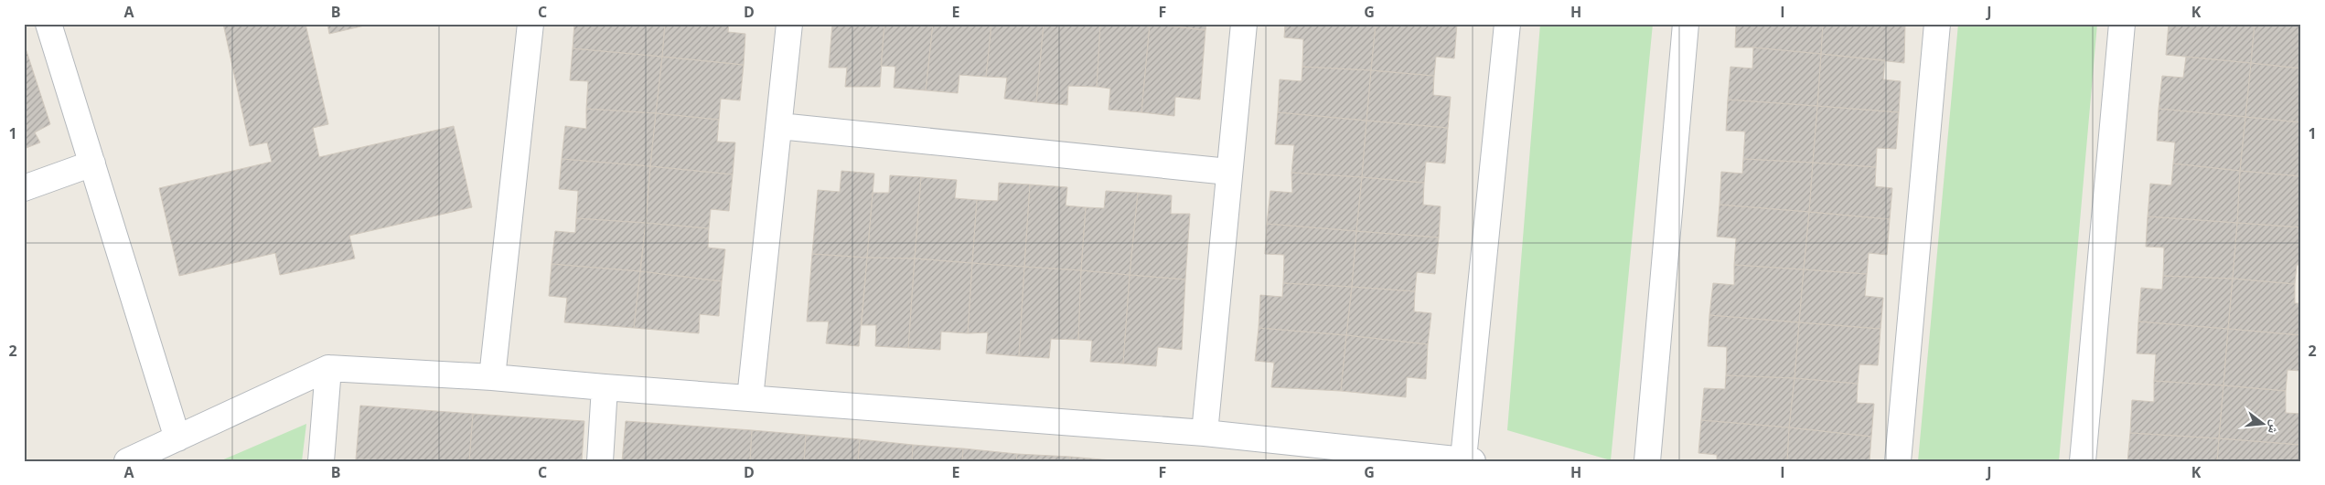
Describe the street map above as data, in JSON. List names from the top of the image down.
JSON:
{
  "north": "right",
  "grid": {
    "columns": [
      "A",
      "B",
      "C",
      "D",
      "E",
      "F",
      "G",
      "H",
      "I",
      "J",
      "K"
    ],
    "rows": ["1", "2"]
  }
}
